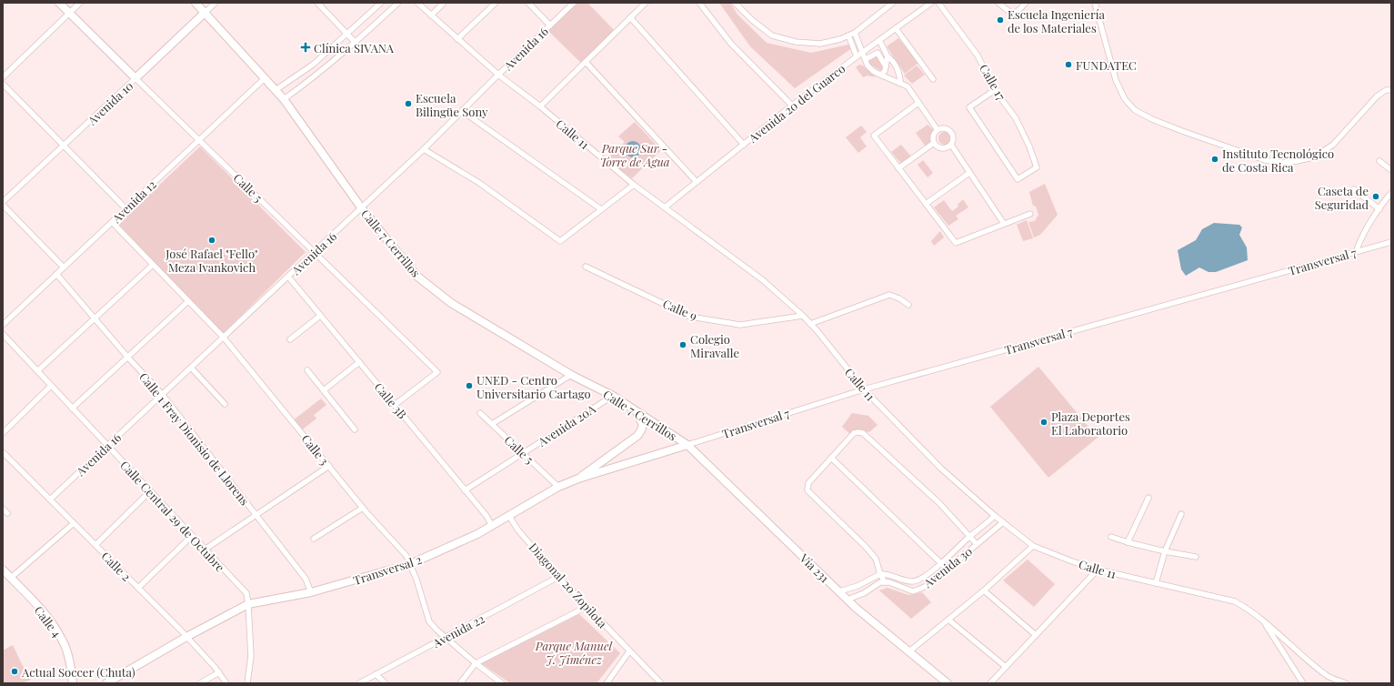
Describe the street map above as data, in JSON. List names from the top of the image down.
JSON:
{
  "streets": {
    "main road": [
      "Avenida 10",
      "Calle 5",
      "Calle 7 Cerrillos",
      "Vía 231",
      "Transversal 2",
      "Calle 4"
    ],
    "street": [
      "Avenida 16",
      "Calle 17",
      "Avenida 20 del Guarco",
      "Calle 11",
      "Avenida 12",
      "Transversal 7",
      "Calle 9",
      "Calle 3B",
      "Avenida 20A",
      "Calle 1 Fray Dionisio de Llorens",
      "Calle 3",
      "Calle Central 29 de Octubre",
      "Calle 2",
      "Avenida 30",
      "Diagonal 20 Zopilota",
      "Avenida 22"
    ]
  },
  "crossings": [
    ["Avenida 16", "Calle 11"],
    ["Avenida 16", "Calle 5"],
    ["Avenida 16", "Calle 7 Cerrillos"],
    ["Avenida 16", "Calle 3B"],
    ["Avenida 16", "Calle 1 Fray Dionisio de Llorens"],
    ["Avenida 16", "Calle 3"],
    ["Avenida 16", "Calle Central 29 de Octubre"],
    ["Avenida 16", "Calle 2"],
    ["Avenida 10", "Calle 5"],
    ["Avenida 10", "Calle 7 Cerrillos"],
    ["Avenida 20 del Guarco", "Calle 11"],
    ["Calle 11", "Transversal 7"],
    ["Calle 11", "Calle 9"],
    ["Calle 11", "Avenida 30"],
    ["Calle 5", "Avenida 12"],
    ["Calle 5", "Calle 3B"],
    ["Calle 5", "Avenida 20A"],
    ["Calle 5", "Transversal 2"],
    ["Avenida 12", "Calle 7 Cerrillos"],
    ["Avenida 12", "Calle 1 Fray Dionisio de Llorens"],
    ["Avenida 12", "Calle 3"],
    ["Calle 7 Cerrillos", "Transversal 7"],
    ["Calle 7 Cerrillos", "Avenida 20A"],
    ["Calle 7 Cerrillos", "Vía 231"],
    ["Calle 7 Cerrillos", "Transversal 2"],
    ["Transversal 7", "Vía 231"],
    ["Transversal 7", "Transversal 2"],
    ["Calle 3B", "Avenida 20A"],
    ["Calle 3B", "Transversal 2"],
    ["Calle 1 Fray Dionisio de Llorens", "Transversal 2"],
    ["Calle 3", "Transversal 2"],
    ["Calle 3", "Avenida 22"],
    ["Calle Central 29 de Octubre", "Transversal 2"],
    ["Calle 2", "Transversal 2"],
    ["Vía 231", "Transversal 2"],
    ["Transversal 2", "Diagonal 20 Zopilota"],
    ["Diagonal 20 Zopilota", "Avenida 22"]
  ],
  "parks": ["Parque Sur - Torre de Agua", "Parque Manuel J. Jiménez"],
  "places": {
    "other": [
      "Escuela Ingeniería de los Materiales",
      "FUNDATEC",
      "Escuela Bilingüe Sony",
      "Instituto Tecnológico de Costa Rica",
      "Caseta de Seguridad",
      "José Rafael \"Fello\" Meza Ivankovich",
      "Colegio Miravalle",
      "UNED - Centro Universitario Cartago",
      "Plaza Deportes El Laboratorio",
      "Actual Soccer (Chuta)"
    ],
    "health": ["Clínica SIVANA"]
  }
}
